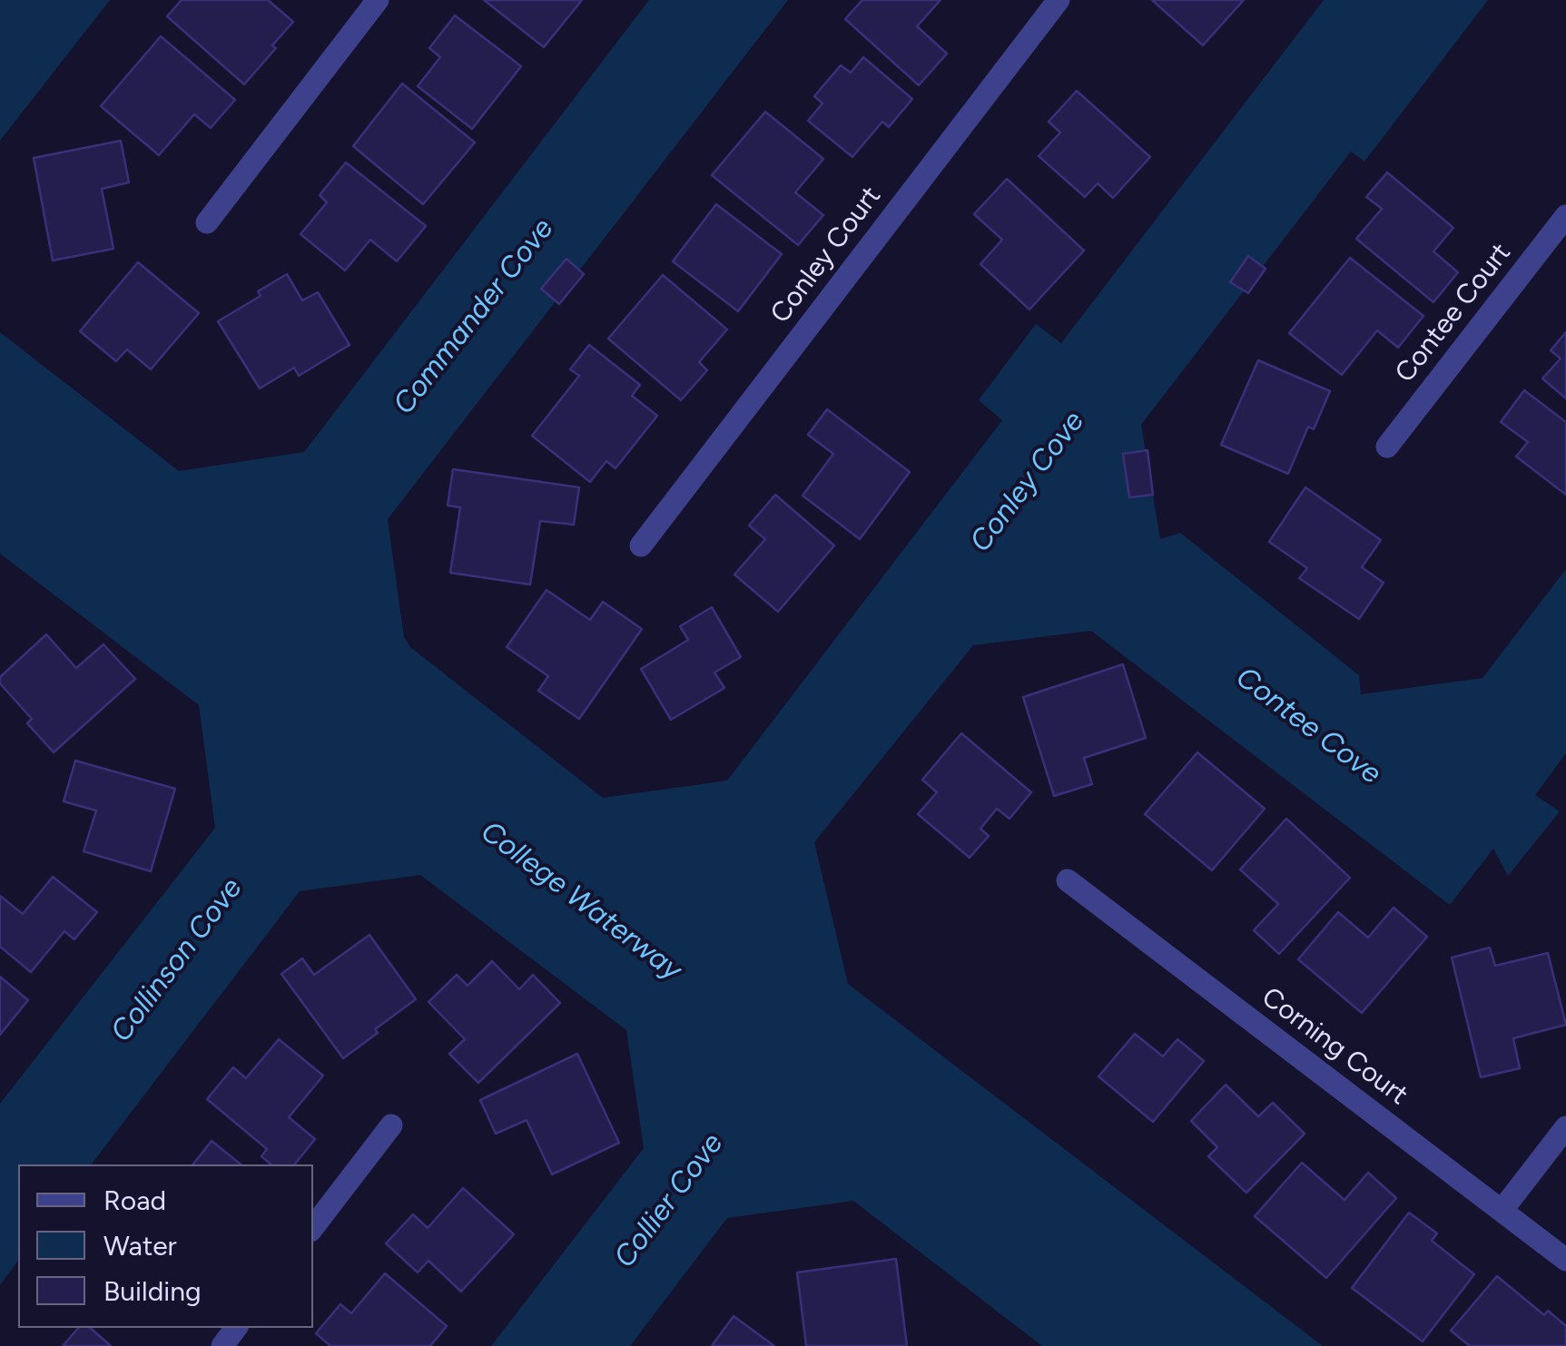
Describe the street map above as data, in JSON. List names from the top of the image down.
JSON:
{
  "streets": {
    "street": ["Conley Court", "Contee Court", "Corning Court"]
  },
  "water": [
    "Commander Cove",
    "Conley Cove",
    "Contee Cove",
    "College Waterway",
    "Collinson Cove",
    "Collier Cove"
  ],
  "legend": ["Road", "Water", "Building"]
}
